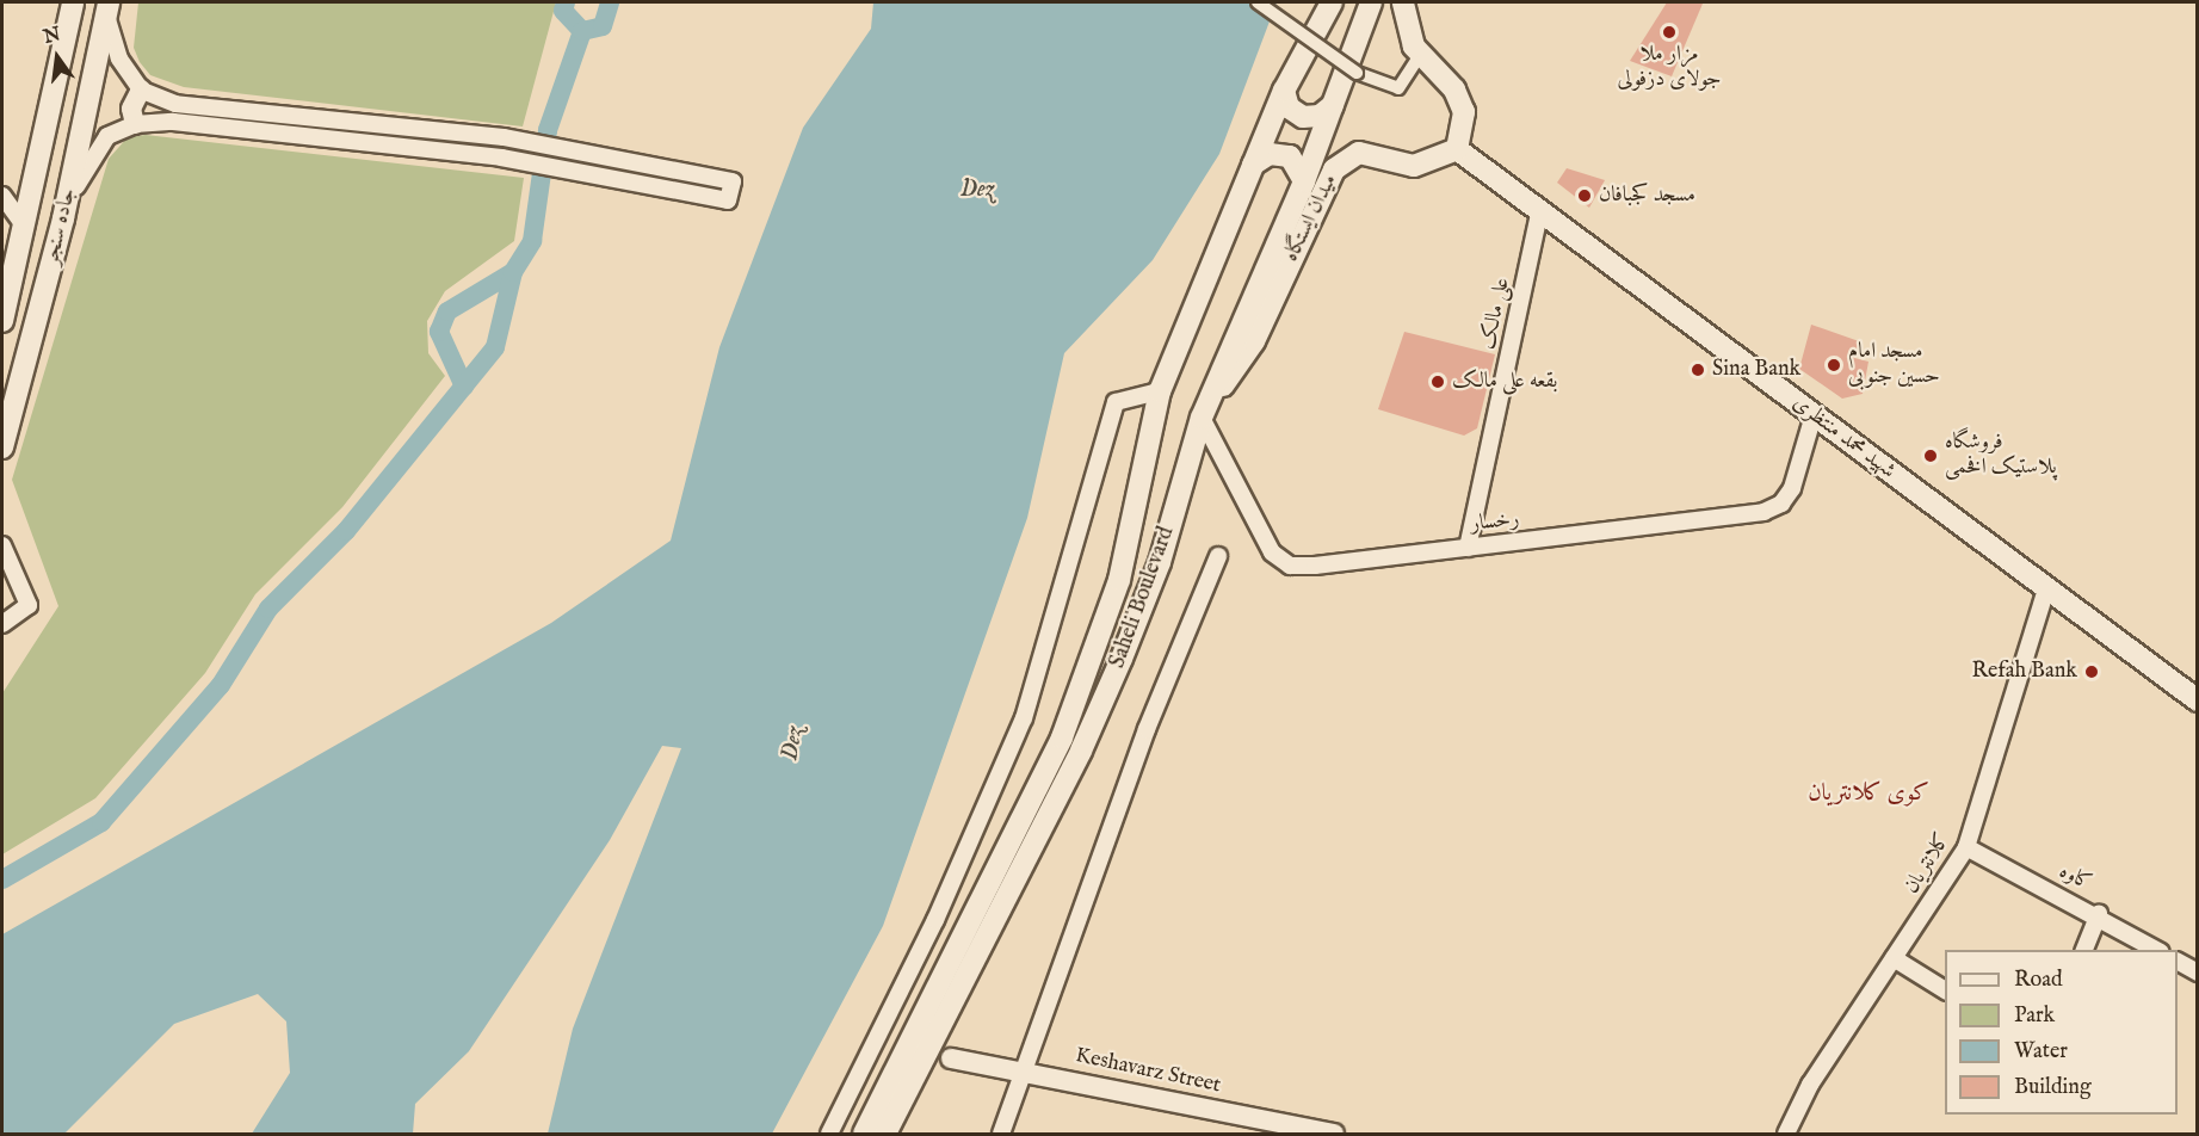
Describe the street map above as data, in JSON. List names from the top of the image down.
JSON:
{
  "streets": {
    "main road": [
      "میدان ایستگاه",
      "جاده سنجر",
      "شهید محمد منتظری",
      "Saheli Boulevard"
    ],
    "street": [
      "علی مالک",
      "رخسار",
      "کلانتریان",
      "کاوه",
      "Keshavarz Street"
    ]
  },
  "crossings": [
    ["میدان ایستگاه", "شهید محمد منتظری"],
    ["میدان ایستگاه", "رخسار"],
    ["میدان ایستگاه", "Saheli Boulevard"],
    ["علی مالک", "شهید محمد منتظری"],
    ["علی مالک", "رخسار"],
    ["شهید محمد منتظری", "رخسار"],
    ["شهید محمد منتظری", "کلانتریان"],
    ["رخسار", "Saheli Boulevard"],
    ["کلانتریان", "کاوه"]
  ],
  "districts": ["کوی کلانتریان"],
  "water": ["Dez"],
  "places": [
    "مزار ملا جولای دزفولی",
    "مسجد کجبافان",
    "مسجد امام حسین جنوبی",
    "Sina Bank",
    "بقعه علی مالک",
    "فروشگاه پلاستیک افخمی",
    "Refah Bank"
  ],
  "legend": [
    "Road",
    "Park",
    "Water",
    "Building"
  ],
  "north": "top"
}
